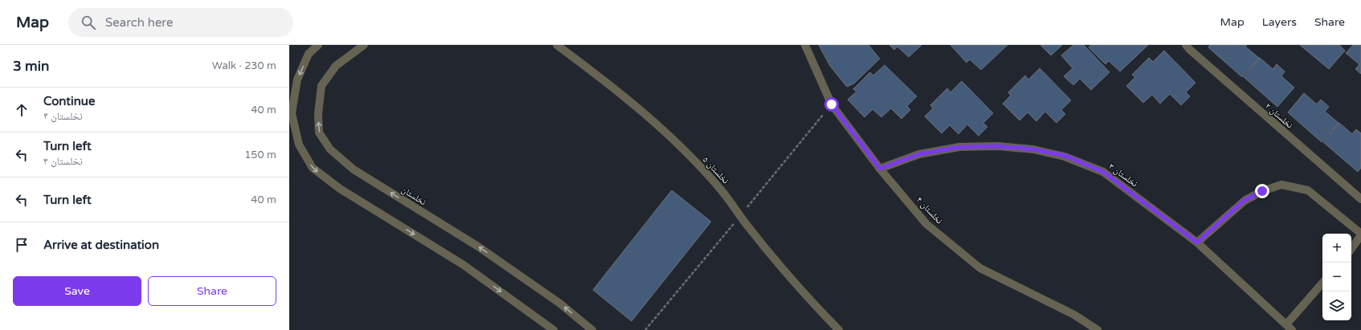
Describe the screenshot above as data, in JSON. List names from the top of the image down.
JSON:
{
  "streets": {
    "street": [
      "نخلستان ۲",
      "نخلستان ۵",
      "نخلستان ۳",
      "نخلستان",
      "نخلستان ۴"
    ]
  },
  "crossings": [
    ["نخلستان ۳", "نخلستان ۴"]
  ],
  "one_way": ["نخلستان"],
  "page": {
    "header": "Map",
    "search": "Search here",
    "nav": ["Map", "Layers", "Share"],
    "heading": ["3 min", "Walk · 230 m"],
    "list": [
      ["Continue", "نخلستان ۴", "40 m"],
      ["Turn left", "نخلستان ۳", "150 m"],
      ["Turn left", "40 m"],
      "Arrive at destination"
    ],
    "map_buttons": ["+", "−"],
    "buttons": ["Save", "Share"]
  }
}
